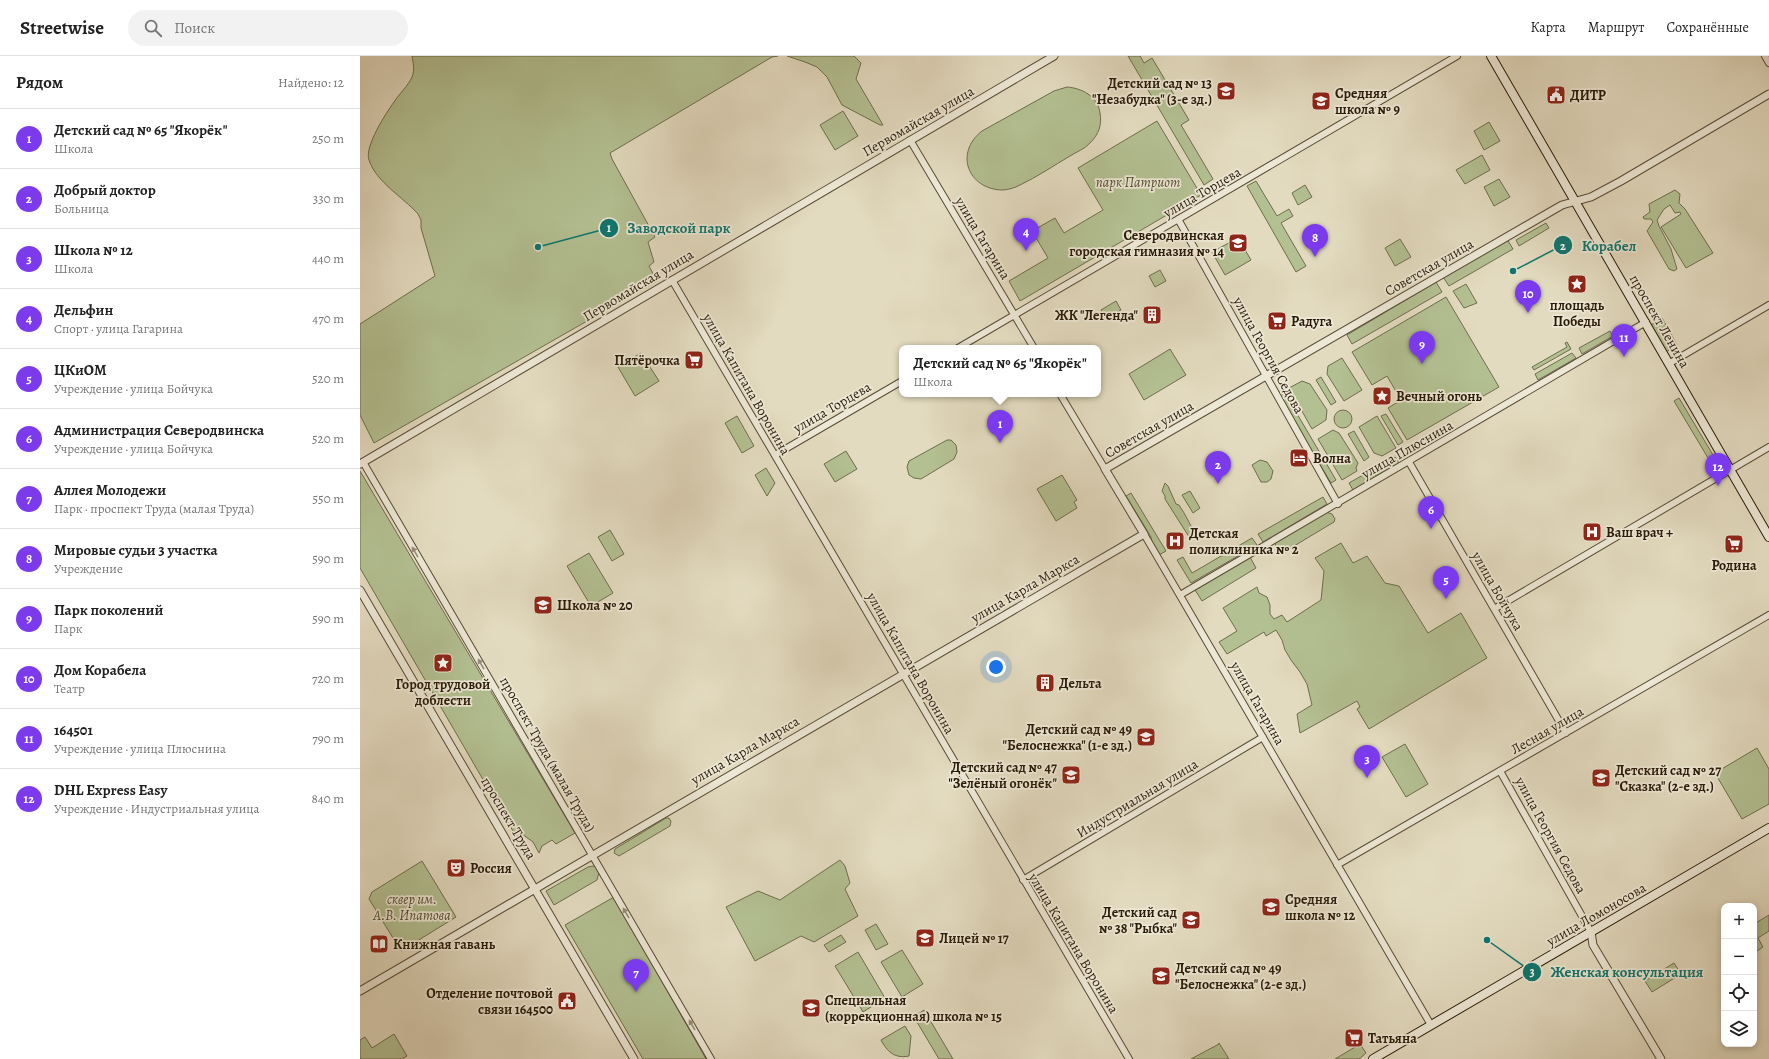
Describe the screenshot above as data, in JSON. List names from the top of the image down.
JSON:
{
  "streets": {
    "main road": ["проспект Ленина", "улица Ломоносова"],
    "street": [
      "Первомайская улица",
      "улица Торцева",
      "улица Гагарина",
      "Советская улица",
      "улица Георгия Седова",
      "улица Капитана Воронина",
      "улица Плюснина",
      "улица Карла Маркса",
      "улица Бойчука",
      "Лесная улица",
      "проспект Труда (малая Труда)",
      "Индустриальная улица",
      "проспект Труда"
    ]
  },
  "crossings": [
    ["Первомайская улица", "улица Гагарина"],
    ["Первомайская улица", "улица Капитана Воронина"],
    ["Первомайская улица", "проспект Труда (малая Труда)"],
    ["улица Торцева", "улица Гагарина"],
    ["улица Торцева", "улица Георгия Седова"],
    ["улица Торцева", "улица Капитана Воронина"],
    ["улица Гагарина", "Советская улица"],
    ["улица Гагарина", "улица Плюснина"],
    ["улица Гагарина", "улица Карла Маркса"],
    ["улица Гагарина", "Лесная улица"],
    ["улица Гагарина", "Индустриальная улица"],
    ["улица Гагарина", "улица Ломоносова"],
    ["Советская улица", "проспект Ленина"],
    ["Советская улица", "улица Георгия Седова"],
    ["проспект Ленина", "улица Плюснина"],
    ["улица Георгия Седова", "улица Плюснина"],
    ["улица Георгия Седова", "Лесная улица"],
    ["улица Георгия Седова", "улица Ломоносова"],
    ["улица Капитана Воронина", "улица Карла Маркса"],
    ["улица Капитана Воронина", "Индустриальная улица"],
    ["улица Плюснина", "улица Бойчука"],
    ["улица Карла Маркса", "проспект Труда (малая Труда)"],
    ["улица Карла Маркса", "проспект Труда"],
    ["улица Бойчука", "Лесная улица"]
  ],
  "one_way": ["проспект Труда (малая Труда)"],
  "parks": ["парк Патриот", "сквер им. А.В. Ипатова"],
  "places": {
    "school or university": [
      "Детский сад № 13 \"Незабудка\" (3-е зд.)",
      "Средняя школа № 9",
      "Северодвинская городская гимназия № 14",
      "Школа № 20",
      "Детский сад № 49 \"Белоснежка\" (1-е зд.)",
      "Детский сад № 47 \"Зелёный огонёк\"",
      "Детский сад № 27 \"Сказка\" (2-е зд.)",
      "Средняя школа № 12",
      "Детский сад № 38 \"Рыбка\"",
      "Лицей № 17",
      "Детский сад № 49 \"Белоснежка\" (2-е зд.)",
      "Специальная (коррекционная) школа № 15"
    ],
    "public building": ["ДИТР", "Отделение почтовой связи 164500"],
    "other": ["Заводской парк", "Корабел", "Женская консультация"],
    "place": ["площадь Победы", "Вечный огонь", "Город трудовой доблести"],
    "building": ["ЖК \"Легенда\"", "Дельта"],
    "supermarket": [
      "Радуга",
      "Пятёрочка",
      "Родина",
      "Татьяна"
    ],
    "hotel": ["Волна"],
    "hospital": ["Ваш врач +", "Детская поликлиника № 2"],
    "theatre": ["Россия"],
    "library": ["Книжная гавань"]
  },
  "page": {
    "header": "Streetwise",
    "search": "Поиск",
    "nav": ["Карта", "Маршрут", "Сохранённые"],
    "heading": ["Рядом", "Найдено: 12"],
    "list": [
      {
        "mark": "1",
        "name": "Детский сад № 65 \"Якорёк\"",
        "note": "Школа",
        "value": "250 m"
      },
      {
        "mark": "2",
        "name": "Добрый доктор",
        "note": "Больница",
        "value": "330 m"
      },
      {
        "mark": "3",
        "name": "Школа № 12",
        "note": "Школа",
        "value": "440 m"
      },
      {
        "mark": "4",
        "name": "Дельфин",
        "note": "Спорт · улица Гагарина",
        "value": "470 m"
      },
      {
        "mark": "5",
        "name": "ЦКиОМ",
        "note": "Учреждение · улица Бойчука",
        "value": "520 m"
      },
      {
        "mark": "6",
        "name": "Администрация Северодвинска",
        "note": "Учреждение · улица Бойчука",
        "value": "520 m"
      },
      {
        "mark": "7",
        "name": "Аллея Молодежи",
        "note": "Парк · проспект Труда (малая Труда)",
        "value": "550 m"
      },
      {
        "mark": "8",
        "name": "Мировые судьи 3 участка",
        "note": "Учреждение",
        "value": "590 m"
      },
      {
        "mark": "9",
        "name": "Парк поколений",
        "note": "Парк",
        "value": "590 m"
      },
      {
        "mark": "10",
        "name": "Дом Корабела",
        "note": "Театр",
        "value": "720 m"
      },
      {
        "mark": "11",
        "name": "164501",
        "note": "Учреждение · улица Плюснина",
        "value": "790 m"
      },
      {
        "mark": "12",
        "name": "DHL Express Easy",
        "note": "Учреждение · Индустриальная улица",
        "value": "840 m"
      }
    ],
    "pins": [
      "4",
      "8",
      "10",
      "11",
      "9",
      "1",
      "2",
      "12",
      "6",
      "5",
      "3",
      "7"
    ],
    "popup": ["Детский сад № 65 \"Якорёк\"", "Школа"],
    "map_buttons": ["+", "−"]
  }
}
